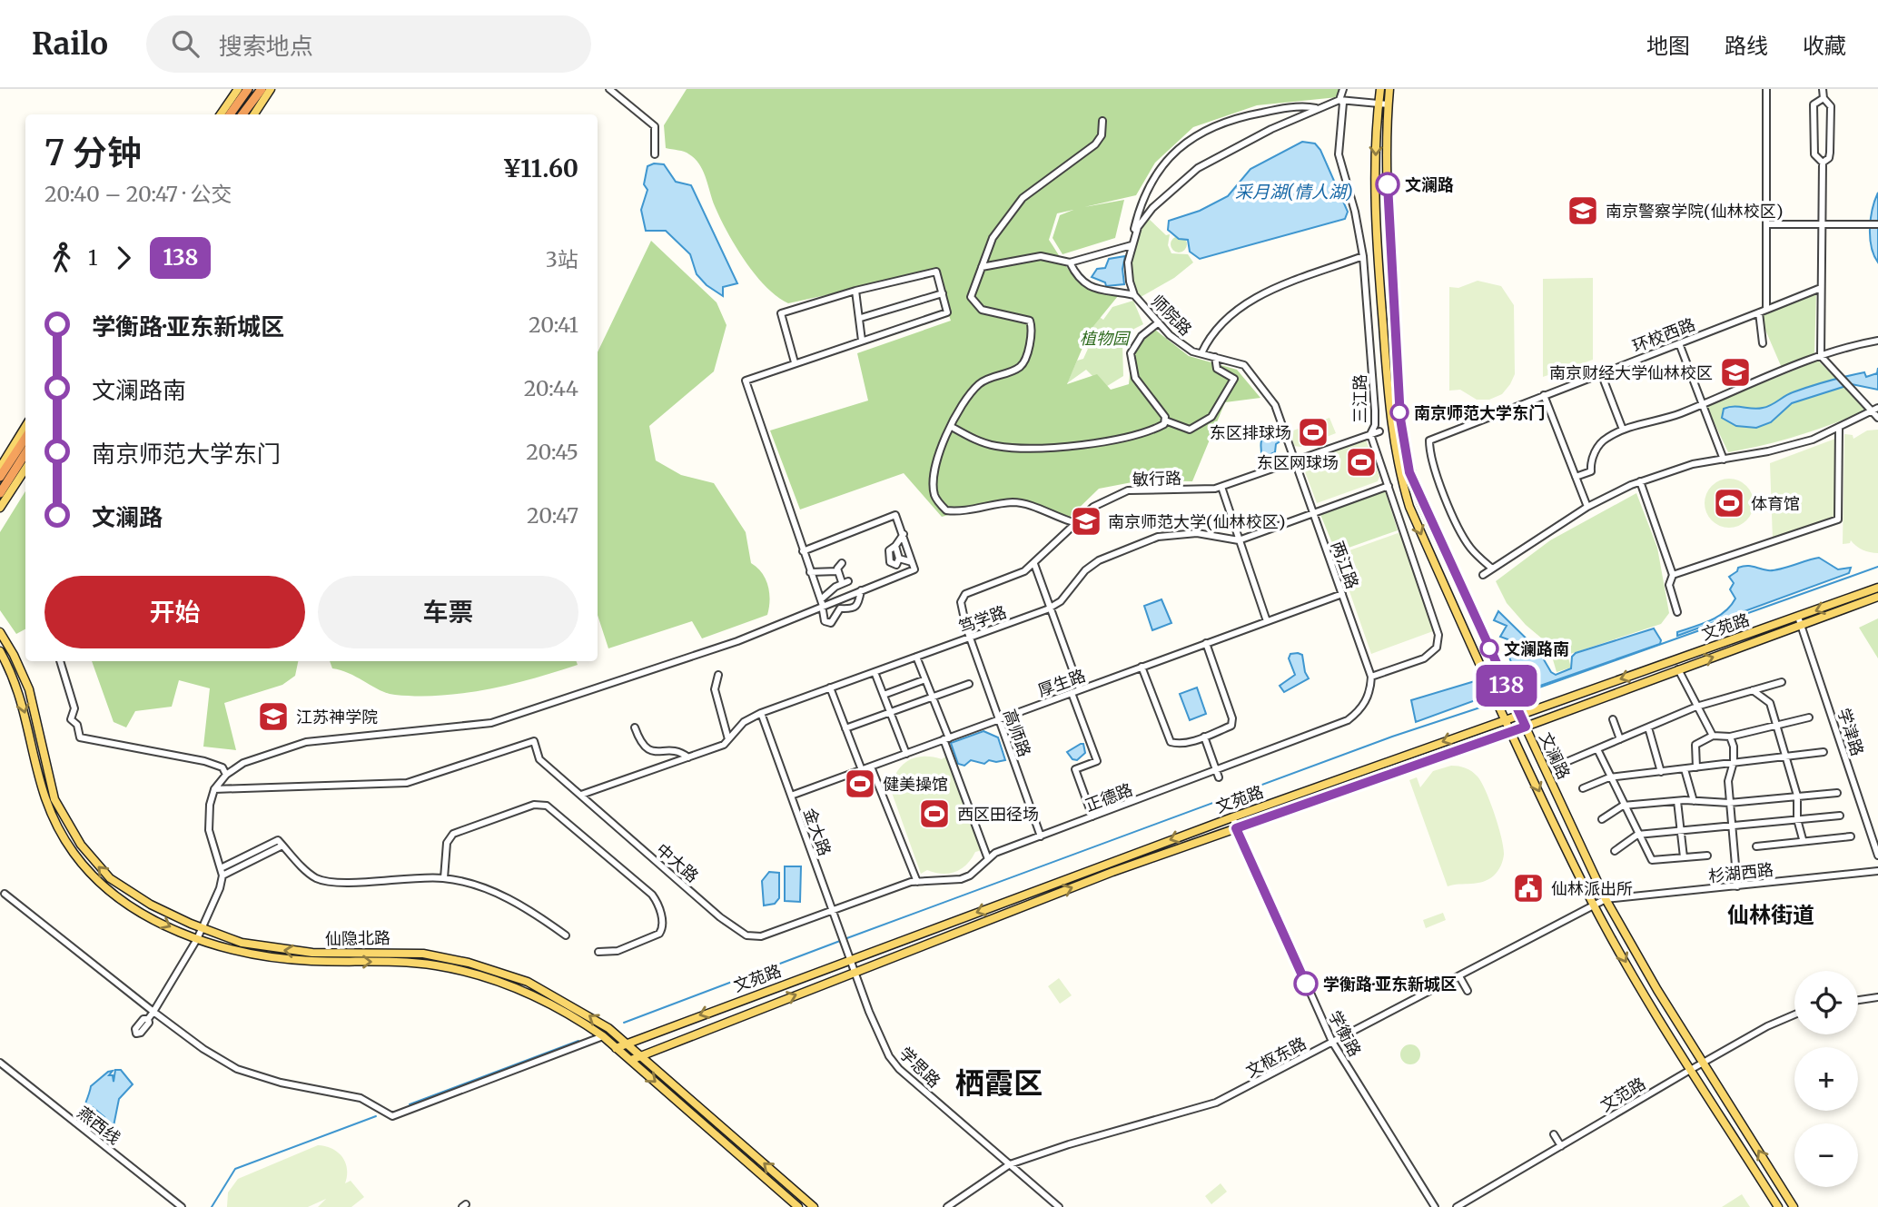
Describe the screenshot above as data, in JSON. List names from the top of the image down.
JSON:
{
  "streets": {
    "main road": ["文苑路", "文澜路", "仙隐北路"],
    "street": [
      "师院路",
      "环校西路",
      "三江路",
      "敏行路",
      "两江路",
      "笃学路",
      "厚生路",
      "学津路",
      "高师路",
      "正德路",
      "金大路",
      "中大路",
      "杉湖西路",
      "学衡路",
      "文枢东路",
      "学思路",
      "文范路",
      "燕西线"
    ]
  },
  "crossings": [
    ["师院路", "三江路"],
    ["师院路", "敏行路"],
    ["师院路", "两江路"],
    ["师院路", "文澜路"],
    ["三江路", "敏行路"],
    ["三江路", "两江路"],
    ["三江路", "正德路"],
    ["敏行路", "两江路"],
    ["敏行路", "笃学路"],
    ["敏行路", "高师路"],
    ["两江路", "厚生路"],
    ["两江路", "正德路"],
    ["笃学路", "高师路"],
    ["笃学路", "金大路"],
    ["笃学路", "中大路"],
    ["文苑路", "学津路"],
    ["文苑路", "文澜路"],
    ["文苑路", "金大路"],
    ["文苑路", "仙隐北路"],
    ["文苑路", "学衡路"],
    ["文苑路", "学思路"],
    ["厚生路", "高师路"],
    ["厚生路", "金大路"],
    ["高师路", "正德路"],
    ["文澜路", "杉湖西路"],
    ["文澜路", "文枢东路"],
    ["文澜路", "文范路"],
    ["正德路", "金大路"],
    ["正德路", "中大路"],
    ["金大路", "中大路"],
    ["金大路", "学思路"],
    ["杉湖西路", "文枢东路"],
    ["学衡路", "文枢东路"],
    ["文枢东路", "学思路"]
  ],
  "districts": ["仙林街道", "栖霞区"],
  "water": ["采月湖(情人湖)"],
  "parks": ["植物园"],
  "places": {
    "other": [
      "文澜路",
      "南京师范大学东门",
      "文澜路南",
      "学衡路·亚东新城区"
    ],
    "school or university": [
      "南京警察学院(仙林校区)",
      "南京财经大学仙林校区",
      "南京师范大学(仙林校区)",
      "江苏神学院"
    ],
    "sports": [
      "东区排球场",
      "东区网球场",
      "体育馆",
      "健美操馆",
      "西区田径场"
    ],
    "public building": ["仙林派出所"]
  },
  "lines": ["bus line 138"],
  "page": {
    "header": "Railo",
    "search": "搜索地点",
    "nav": ["地图", "路线", "收藏"],
    "on_map": "138",
    "heading": ["7 分钟", "20:40 – 20:47 · 公交", "¥11.60"],
    "legs": ["1", "138", "3站"],
    "list": [
      {
        "name": "学衡路·亚东新城区",
        "value": "20:41"
      },
      {
        "name": "文澜路南",
        "value": "20:44"
      },
      {
        "name": "南京师范大学东门",
        "value": "20:45"
      },
      {
        "name": "文澜路",
        "value": "20:47"
      }
    ],
    "buttons": ["开始", "车票"],
    "map_buttons": ["+", "−"]
  }
}
